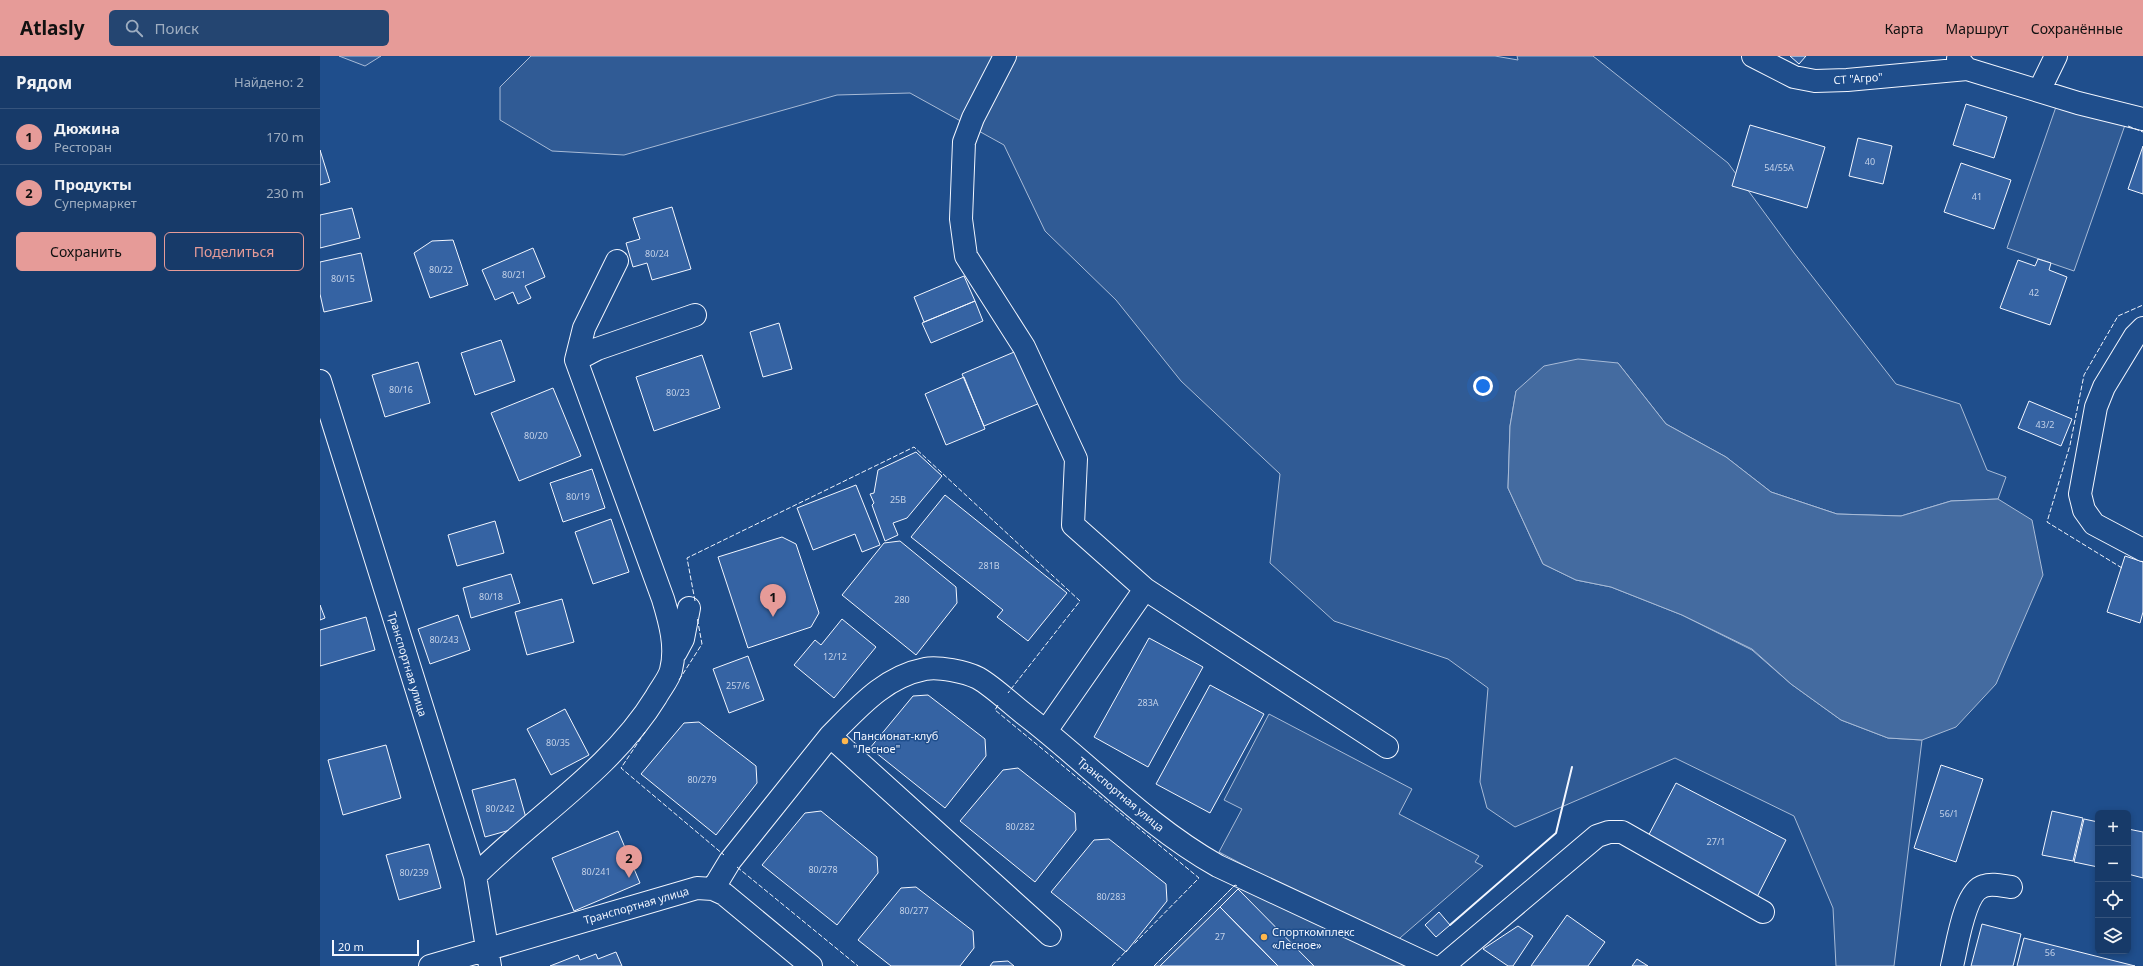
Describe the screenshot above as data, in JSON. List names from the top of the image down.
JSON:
{
  "streets": {
    "street": ["СТ \"Агро\"", "Транспортная улица"]
  },
  "places": ["Пансионат-клуб \"Лесное\"", "Спорткомплекс «Лесное»"],
  "house_numbers": [
    "40",
    "54/55А",
    "41",
    "80/24",
    "80/22",
    "80/21",
    "80/15",
    "42",
    "80/16",
    "80/23",
    "43/2",
    "80/20",
    "80/19",
    "25В",
    "281В",
    "80/18",
    "280",
    "80/243",
    "12/12",
    "257/6",
    "283А",
    "80/35",
    "80/279",
    "80/242",
    "56/1",
    "80/282",
    "27/1",
    "80/278",
    "80/241",
    "80/239",
    "80/283",
    "80/277",
    "27",
    "56"
  ],
  "scale_bar": "20 m",
  "page": {
    "header": "Atlasly",
    "search": "Поиск",
    "nav": ["Карта", "Маршрут", "Сохранённые"],
    "heading": ["Рядом", "Найдено: 2"],
    "list": [
      {
        "mark": "1",
        "name": "Дюжина",
        "note": "Ресторан",
        "value": "170 m"
      },
      {
        "mark": "2",
        "name": "Продукты",
        "note": "Супермаркет",
        "value": "230 m"
      }
    ],
    "buttons": ["Сохранить", "Поделиться"],
    "pins": ["1", "2"],
    "map_buttons": ["+", "−"],
    "scale": "20 m"
  }
}
